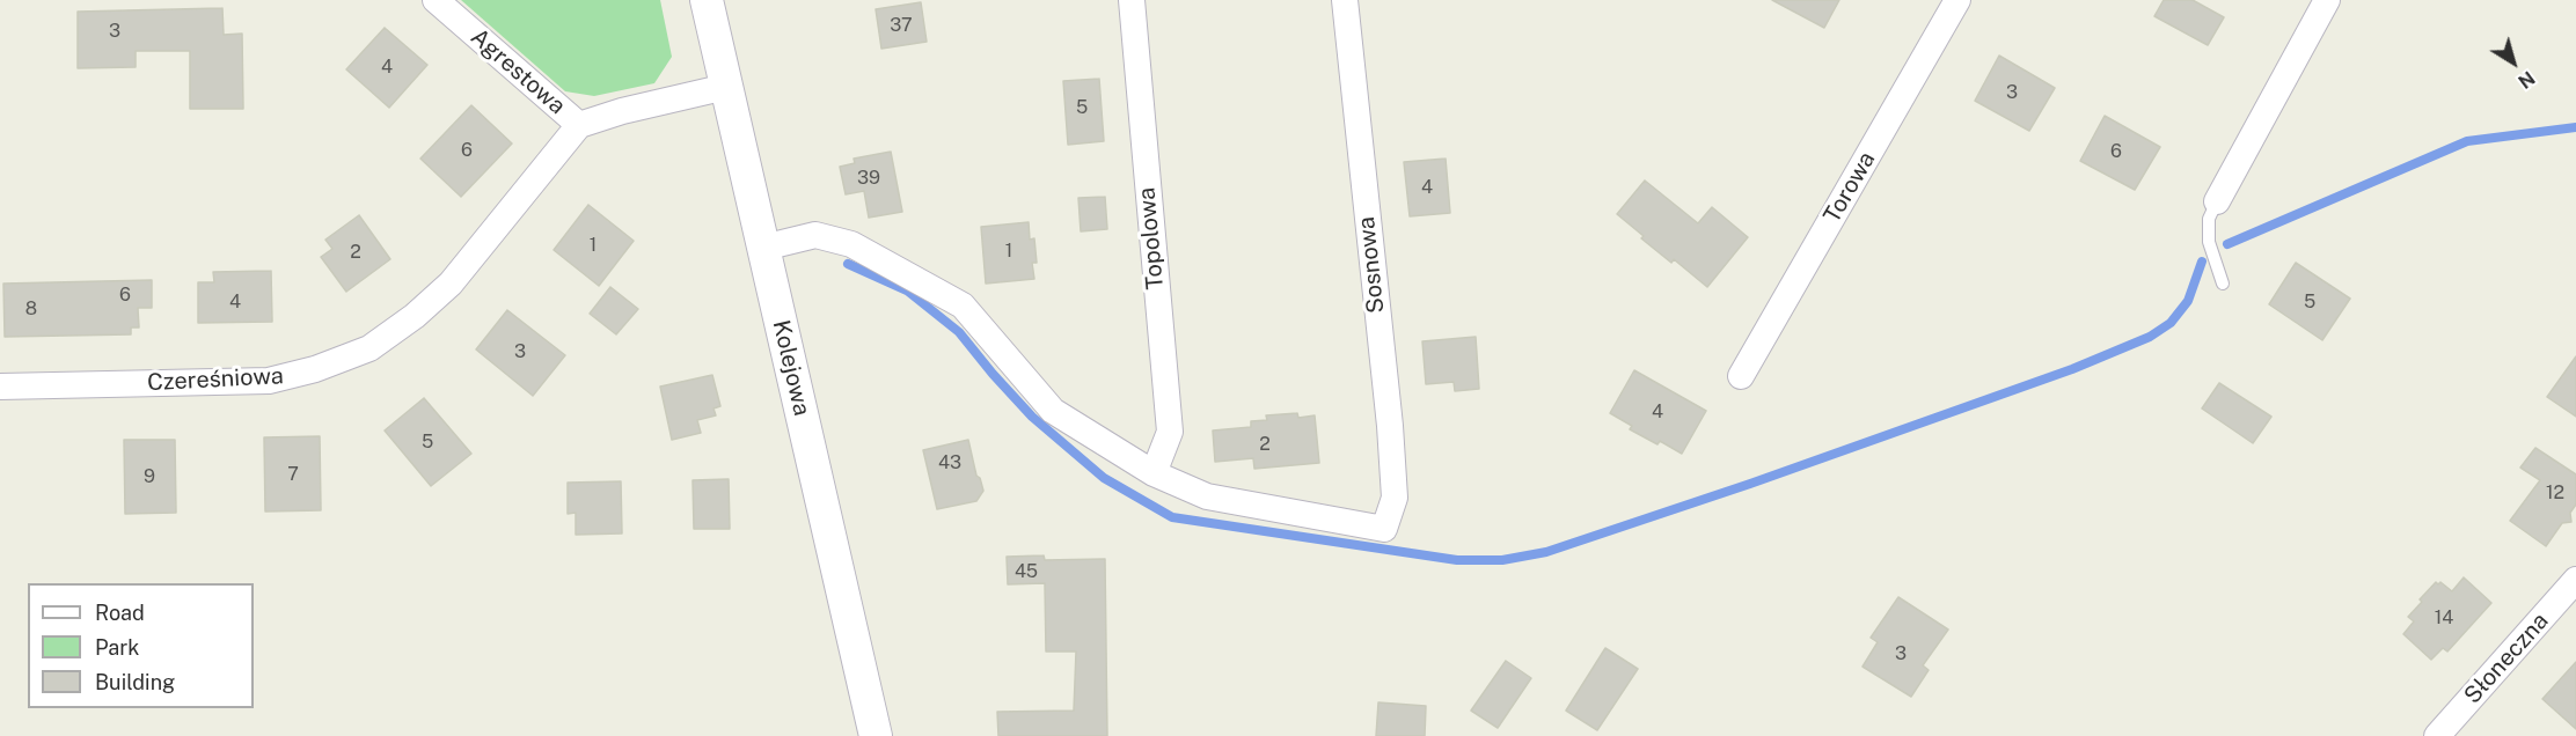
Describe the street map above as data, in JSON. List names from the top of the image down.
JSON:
{
  "streets": {
    "street": [
      "Agrestowa",
      "Torowa",
      "Topolowa",
      "Sosnowa",
      "Kolejowa",
      "Czereśniowa",
      "Słoneczna"
    ]
  },
  "crossings": [
    ["Agrestowa", "Kolejowa"],
    ["Agrestowa", "Czereśniowa"],
    ["Topolowa", "Sosnowa"]
  ],
  "house_numbers": [
    "37",
    "3",
    "4",
    "3",
    "5",
    "6",
    "6",
    "39",
    "4",
    "1",
    "1",
    "2",
    "6",
    "4",
    "5",
    "8",
    "3",
    "4",
    "5",
    "2",
    "43",
    "7",
    "9",
    "12",
    "45",
    "14",
    "3"
  ],
  "legend": ["Road", "Park", "Building"],
  "north": "bottom right"
}
